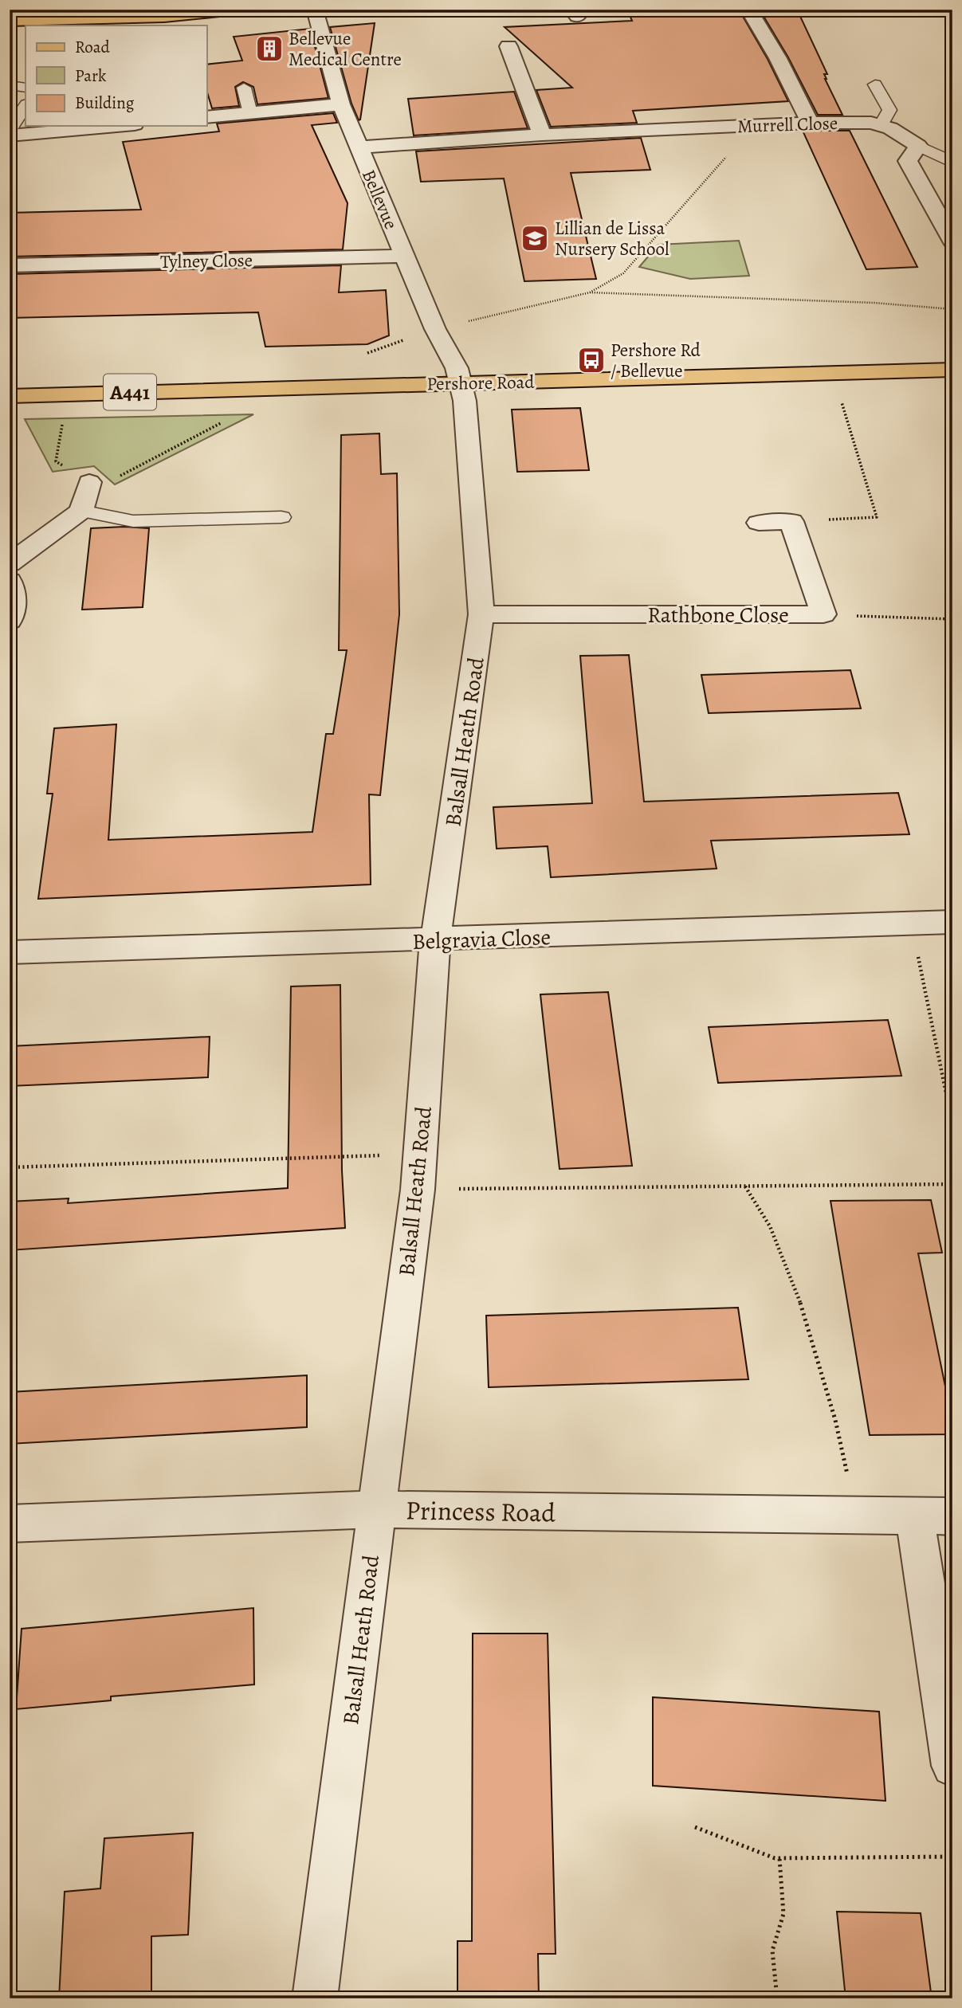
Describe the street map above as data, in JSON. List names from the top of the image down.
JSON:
{
  "streets": {
    "main road": ["Pershore Road", "A441"],
    "street": [
      "Murrell Close",
      "Bellevue",
      "Tylney Close",
      "Rathbone Close",
      "Balsall Heath Road",
      "Belgravia Close",
      "Princess Road"
    ]
  },
  "crossings": [
    ["Murrell Close", "Bellevue"],
    ["Bellevue", "Tylney Close"],
    ["Bellevue", "Pershore Road"],
    ["Bellevue", "Balsall Heath Road"],
    ["Pershore Road", "Balsall Heath Road"],
    ["Rathbone Close", "Balsall Heath Road"],
    ["Balsall Heath Road", "Belgravia Close"],
    ["Balsall Heath Road", "Princess Road"]
  ],
  "places": {
    "building": ["Bellevue Medical Centre"],
    "school or university": ["Lillian de Lissa Nursery School"],
    "bus stop": ["Pershore Rd / Bellevue"]
  },
  "legend": ["Road", "Park", "Building"]
}
